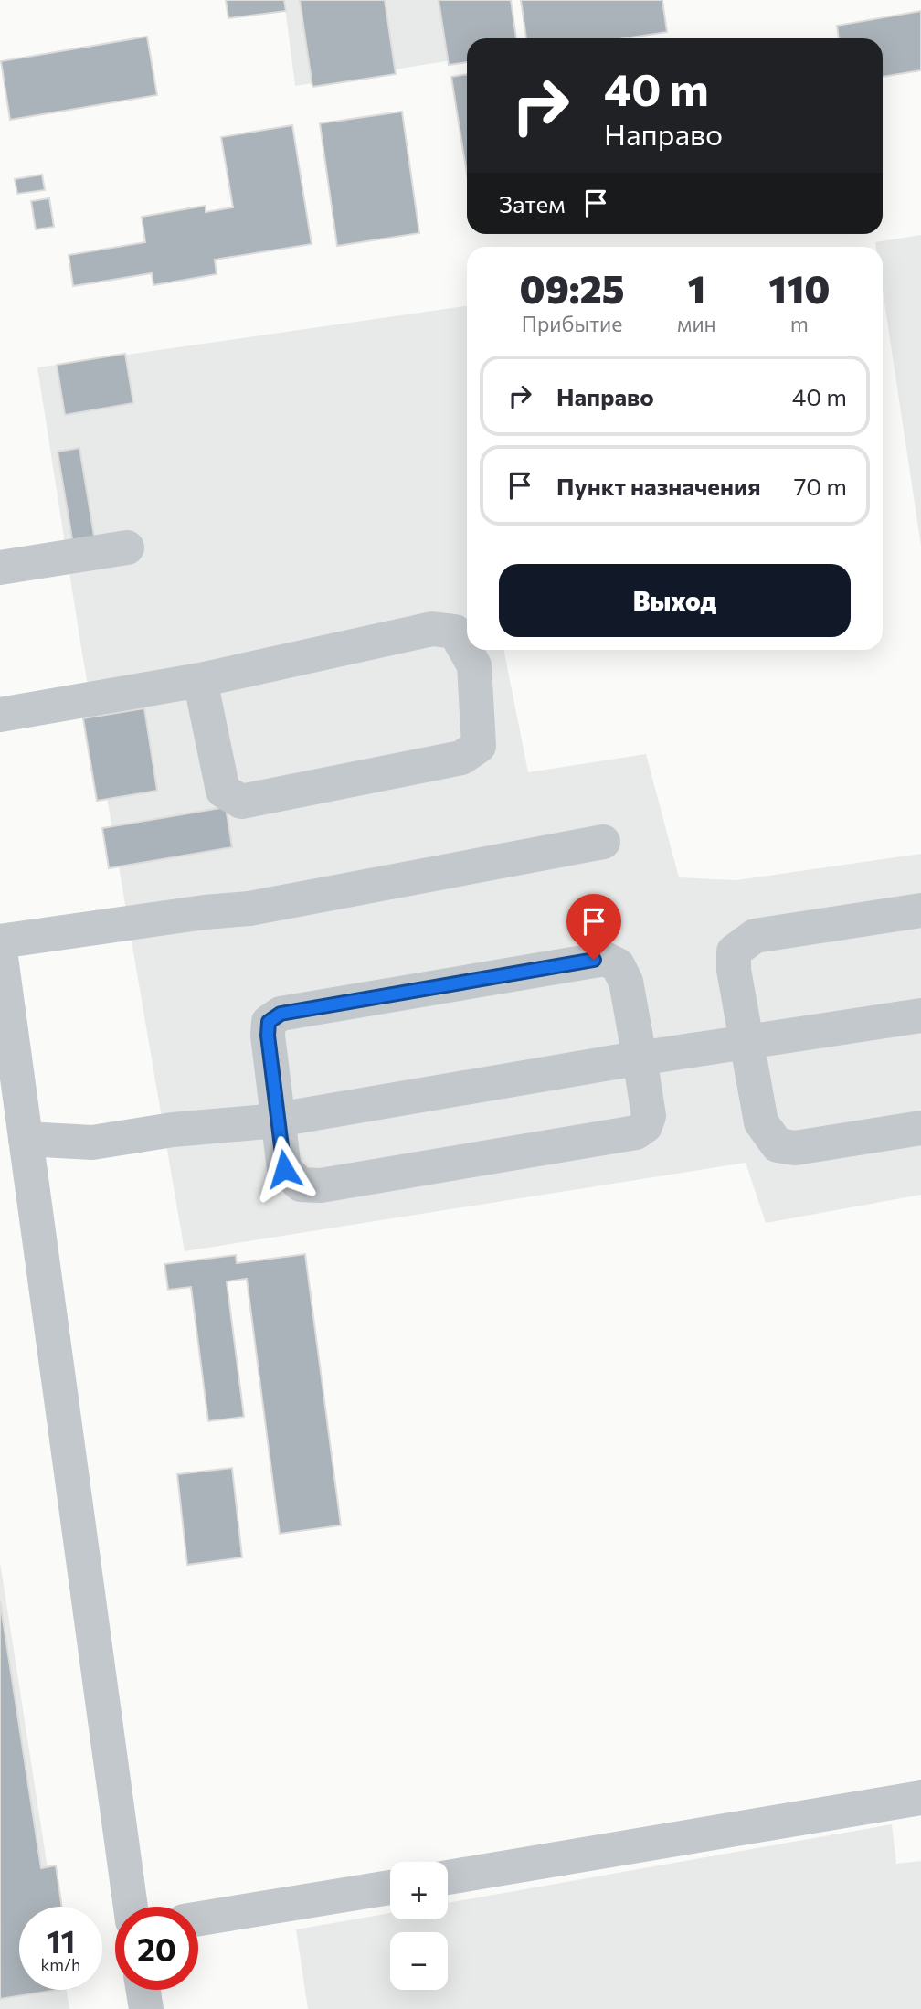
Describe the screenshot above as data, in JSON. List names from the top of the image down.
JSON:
{
  "page": {
    "turn": ["40 m", "Направо"],
    "then": "Затем",
    "eta": [
      "09:25",
      "Прибытие",
      "1",
      "мин",
      "110",
      "m"
    ],
    "list": [
      {
        "name": "Направо",
        "value": "40 m"
      },
      {
        "name": "Пункт назначения",
        "value": "70 m"
      }
    ],
    "buttons": "Выход",
    "map_buttons": ["+", "−"],
    "speed": "11 km/h",
    "limit": "20"
  }
}
